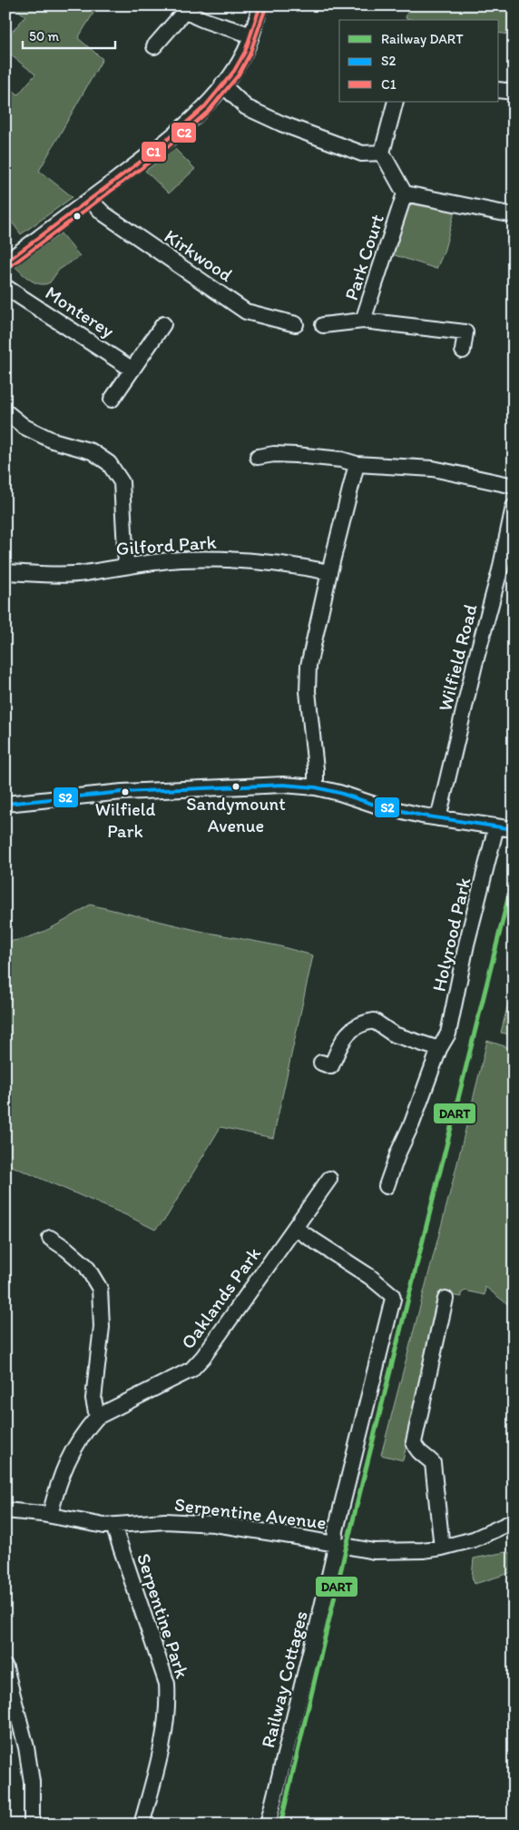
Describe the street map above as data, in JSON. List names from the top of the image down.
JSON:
{
  "streets": {
    "street": [
      "Kirkwood",
      "Park Court",
      "Monterey",
      "Gilford Park",
      "Wilfield Road",
      "Holyrood Park",
      "Oaklands Park",
      "Serpentine Avenue",
      "Serpentine Park",
      "Railway Cottages"
    ]
  },
  "crossings": [
    ["Oaklands Park", "Serpentine Avenue"],
    ["Serpentine Avenue", "Serpentine Park"],
    ["Serpentine Avenue", "Railway Cottages"]
  ],
  "places": ["Sandymount Avenue", "Wilfield Park"],
  "lines": [
    "transit line C1",
    "transit line C2",
    "transit line S2",
    "rail line DART"
  ],
  "legend": ["Railway DART", "S2", "C1"],
  "scale_bar": "50 m"
}
